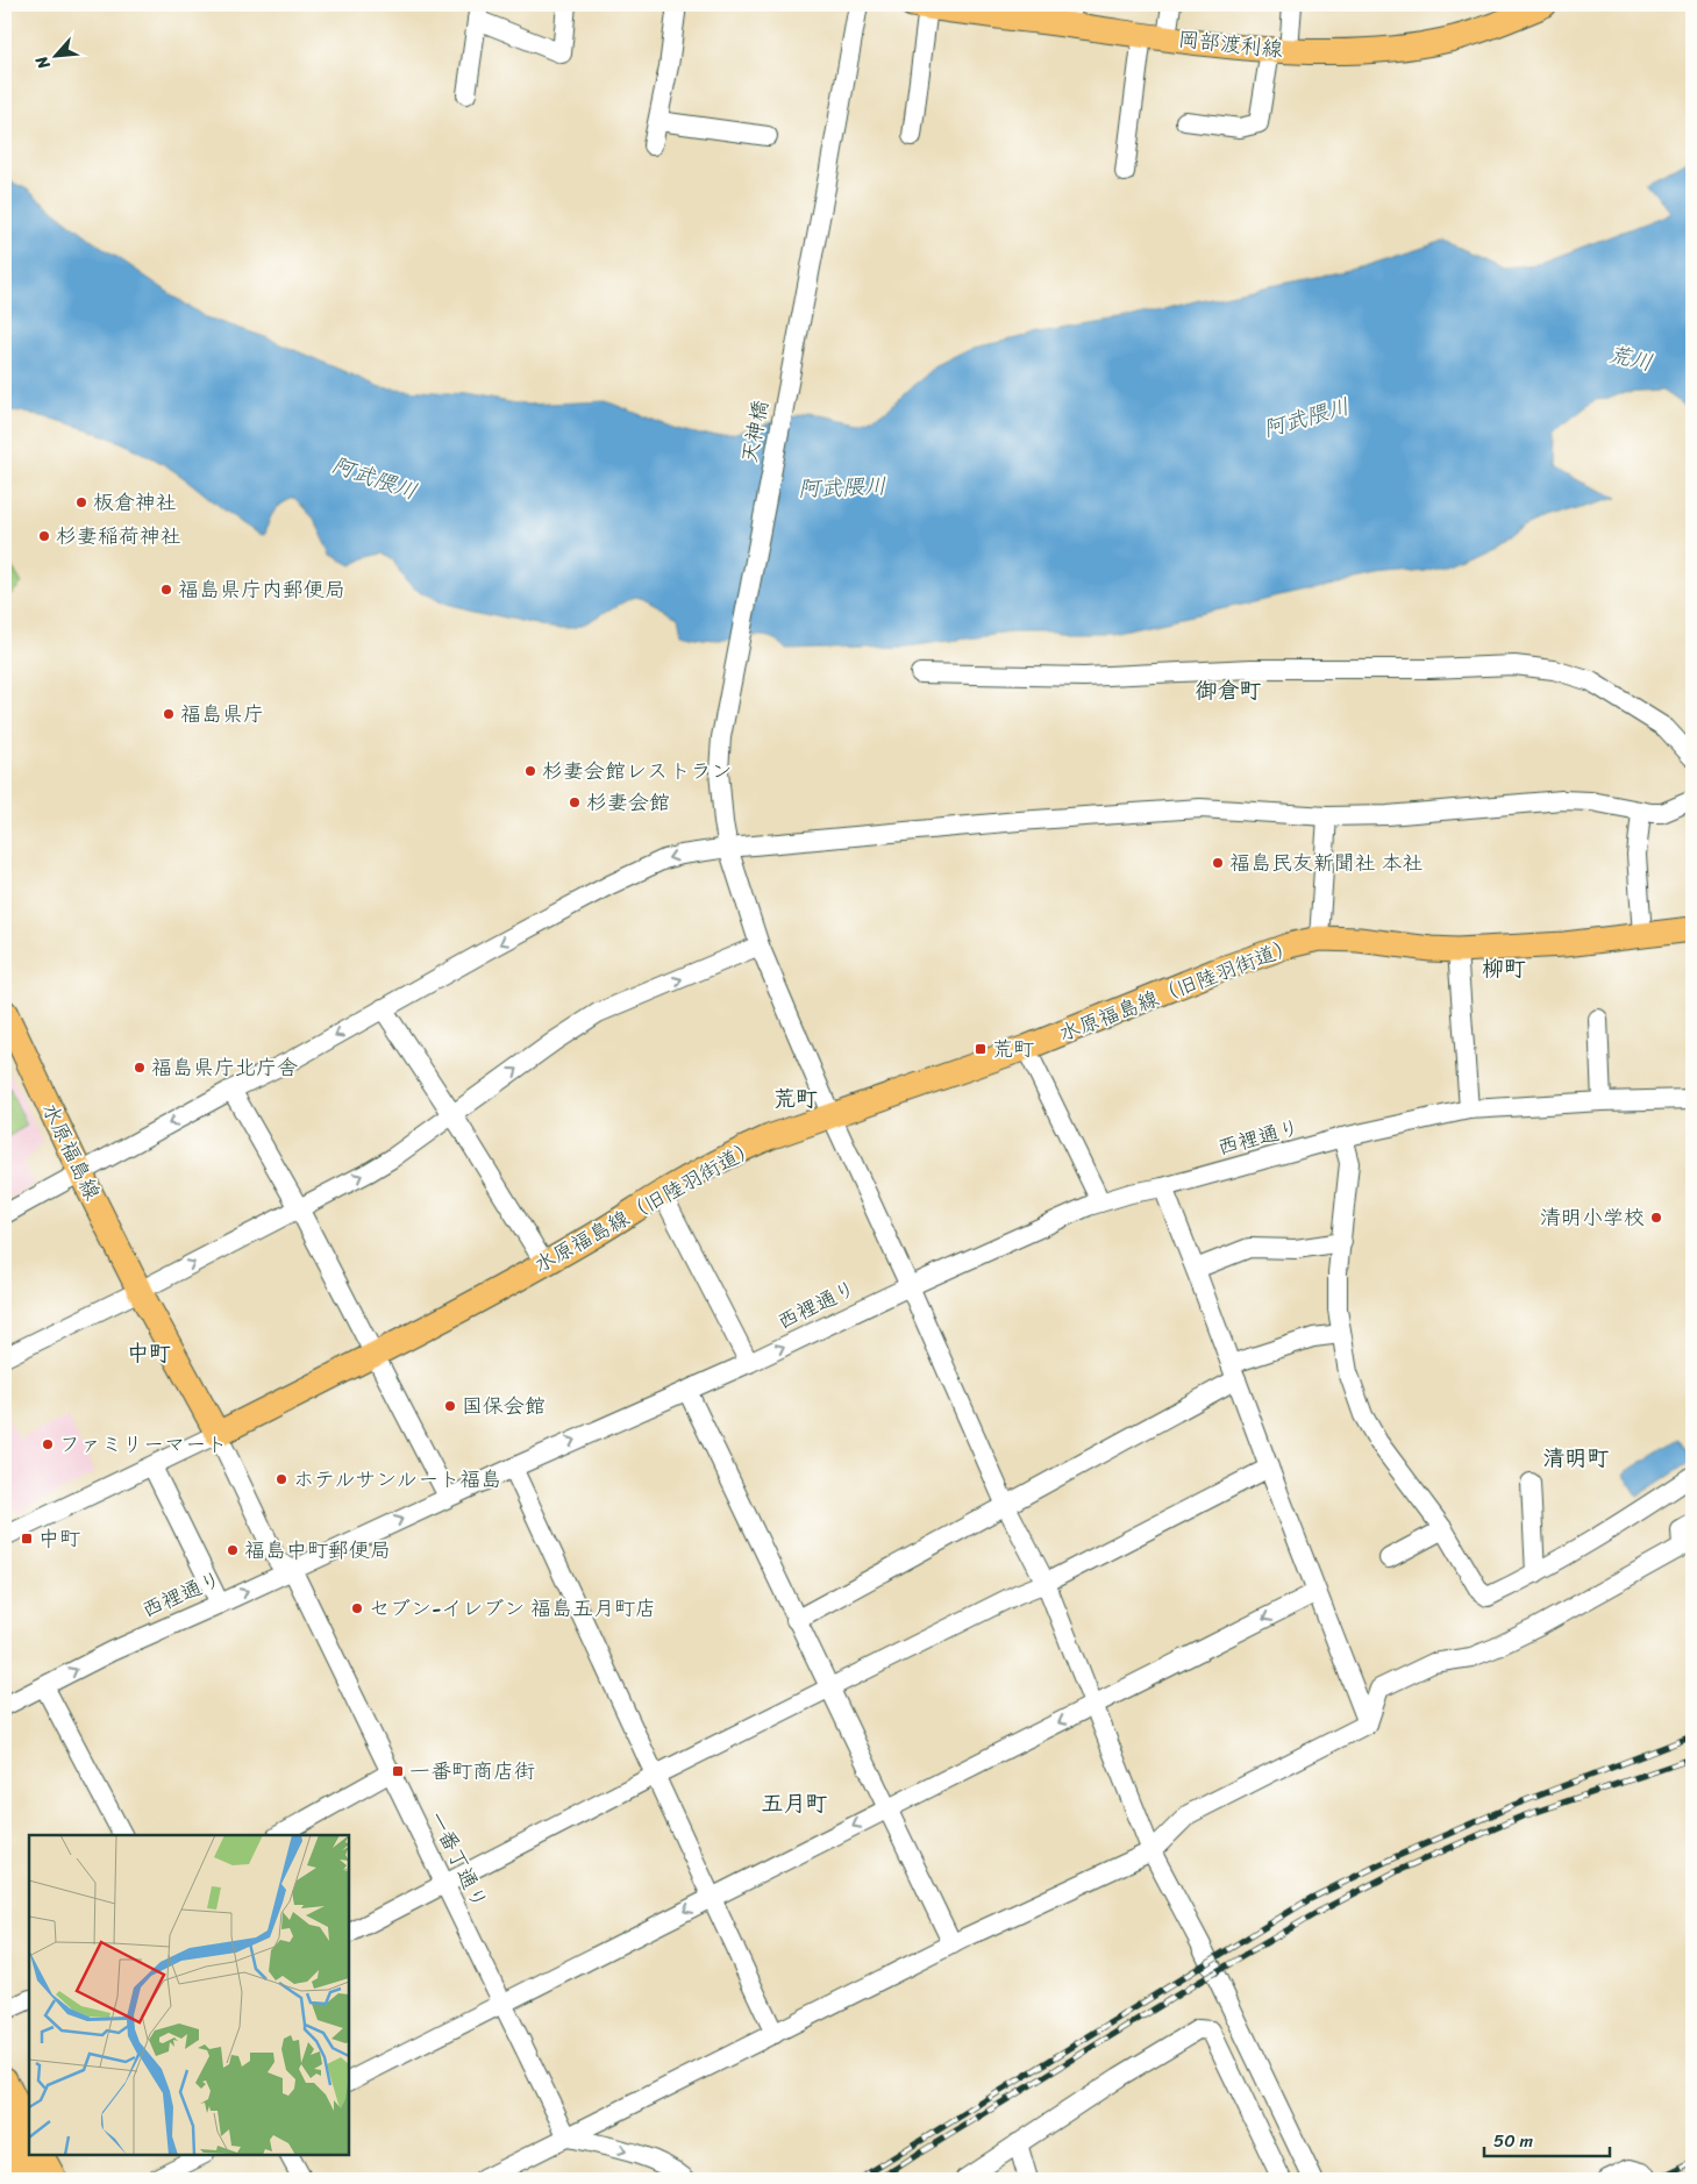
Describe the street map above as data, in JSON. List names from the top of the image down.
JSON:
{
  "streets": {
    "main road": ["岡部渡利線", "水原福島線（旧陸羽街道）", "水原福島線"],
    "street": ["天神橋", "西裡通り", "一番丁通り"]
  },
  "crossings": [
    ["天神橋", "水原福島線（旧陸羽街道）"],
    ["天神橋", "西裡通り"],
    ["水原福島線（旧陸羽街道）", "一番丁通り"],
    ["西裡通り", "一番丁通り"]
  ],
  "one_way": ["西裡通り"],
  "districts": [
    "御倉町",
    "柳町",
    "荒町",
    "中町",
    "清明町",
    "五月町"
  ],
  "water": ["荒川", "阿武隈川"],
  "places": {
    "other": [
      "板倉神社",
      "杉妻稲荷神社",
      "福島県庁内郵便局",
      "福島県庁",
      "杉妻会館レストラン",
      "杉妻会館",
      "福島民友新聞社 本社",
      "福島県庁北庁舎",
      "清明小学校",
      "国保会館",
      "ファミリーマート",
      "ホテルサンルート福島",
      "福島中町郵便局",
      "セブン-イレブン 福島五月町店"
    ],
    "transit": ["荒町", "中町", "一番町商店街"]
  },
  "scale_bar": "50 m",
  "north": "bottom left"
}
